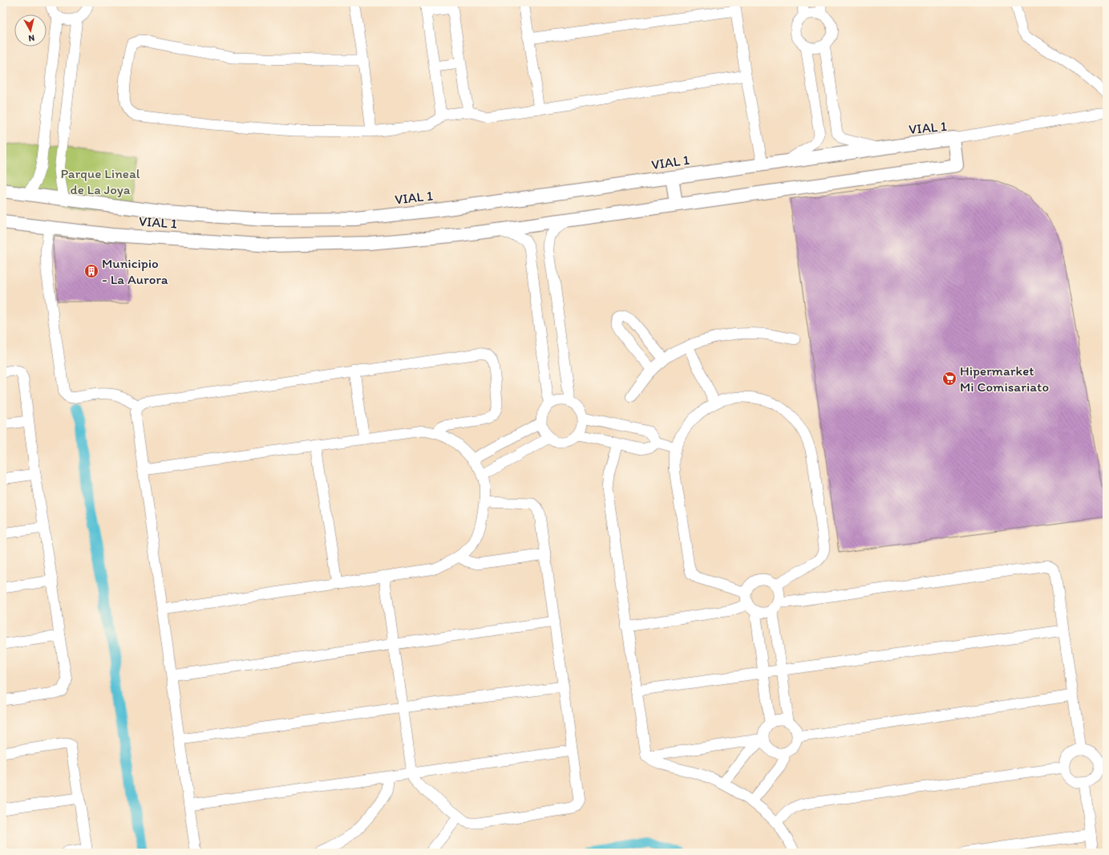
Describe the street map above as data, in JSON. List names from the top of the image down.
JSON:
{
  "streets": {
    "street": ["VIAL 1"]
  },
  "parks": ["Parque Lineal de La Joya"],
  "places": {
    "building": ["Municipio - La Aurora"],
    "supermarket": ["Hipermarket Mi Comisariato"]
  },
  "north": "bottom"
}
